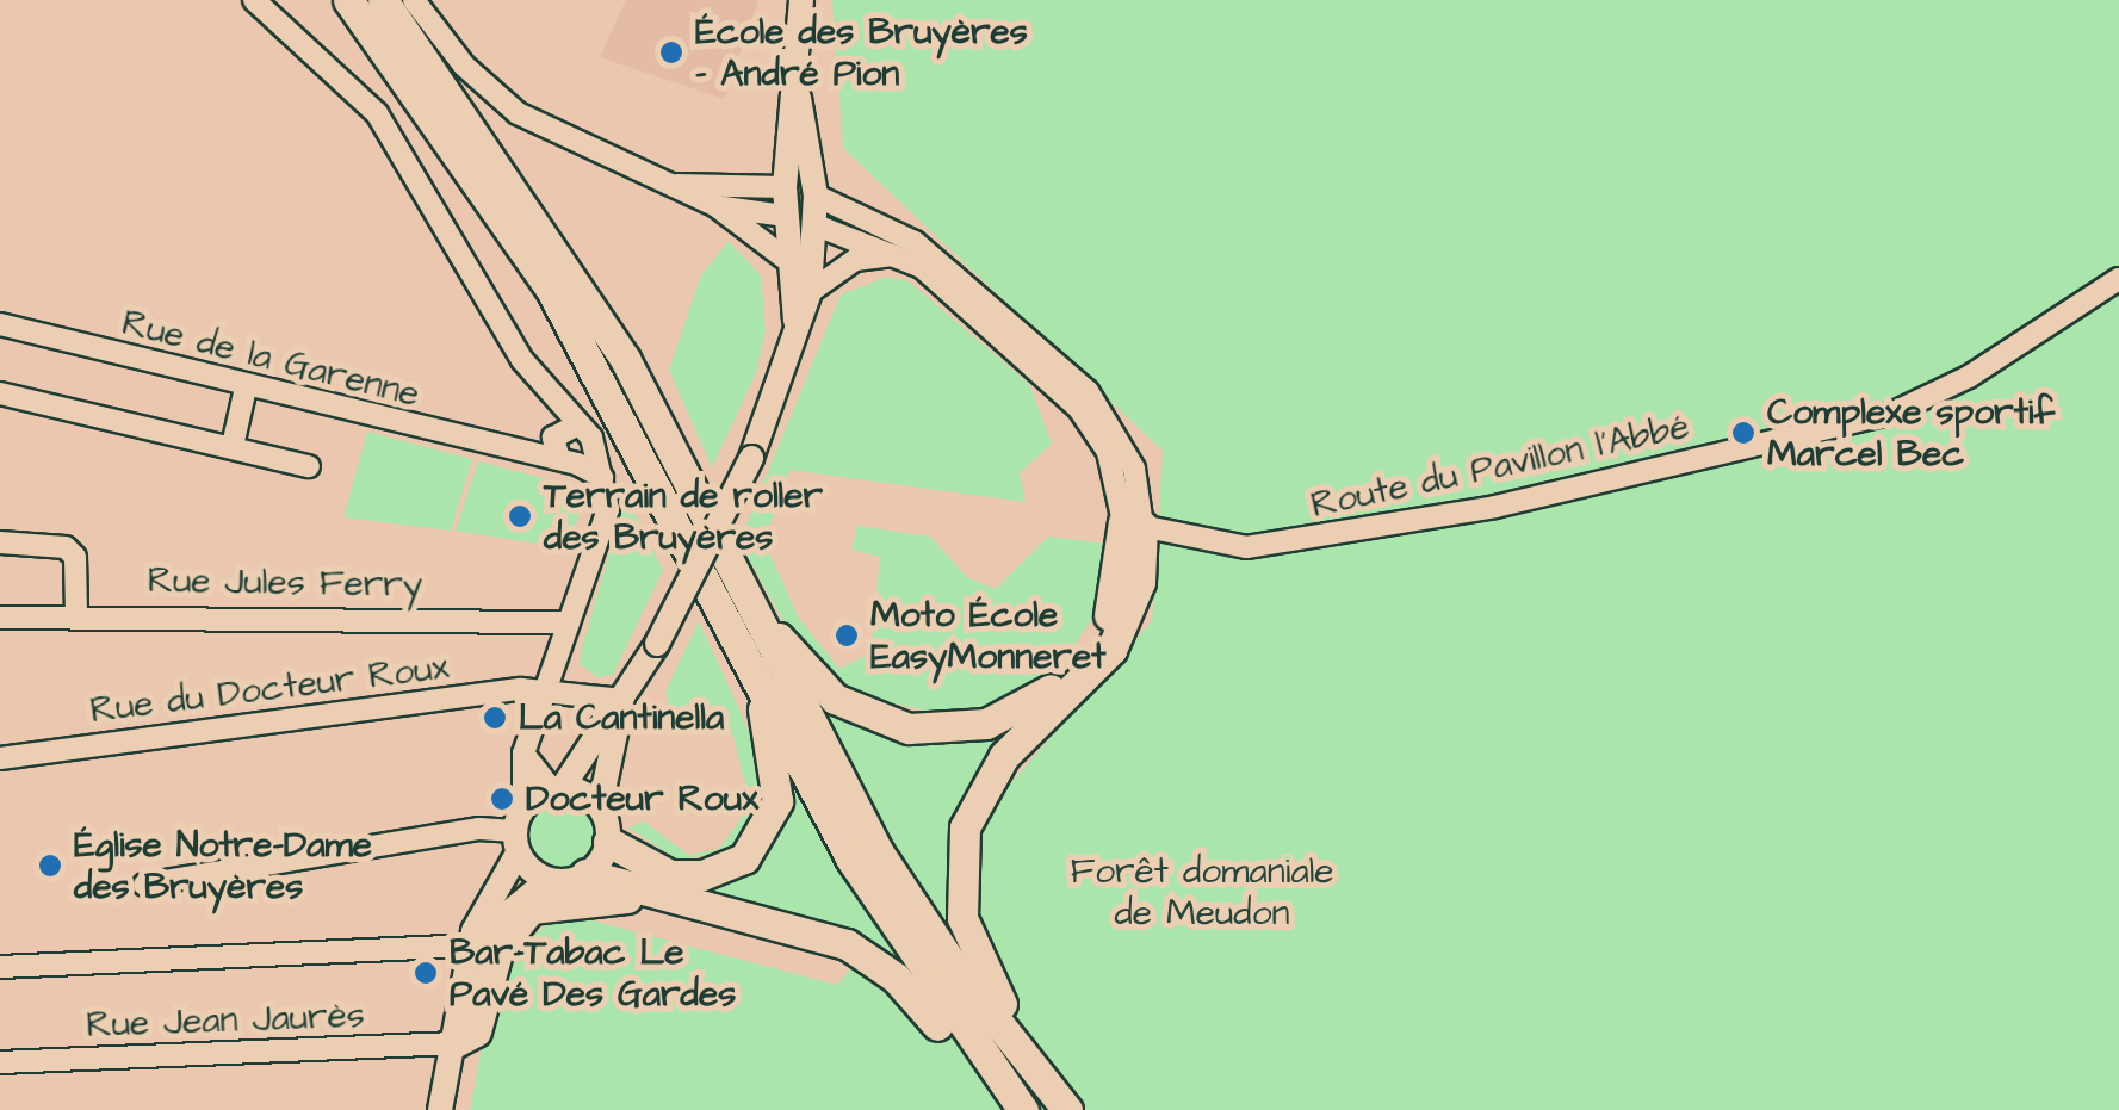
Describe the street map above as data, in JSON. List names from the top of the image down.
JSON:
{
  "streets": {
    "street": [
      "Rue de la Garenne",
      "Route du Pavillon l'Abbé",
      "Rue Jules Ferry",
      "Rue du Docteur Roux",
      "Rue Jean Jaurès"
    ]
  },
  "parks": ["Forêt domaniale de Meudon"],
  "places": [
    "École des Bruyères - André Pion",
    "Complexe sportif Marcel Bec",
    "Terrain de roller des Bruyères",
    "Moto École EasyMonneret",
    "La Cantinella",
    "Docteur Roux",
    "Église Notre-Dame des Bruyères",
    "Bar-Tabac Le Pavé Des Gardes"
  ]
}
